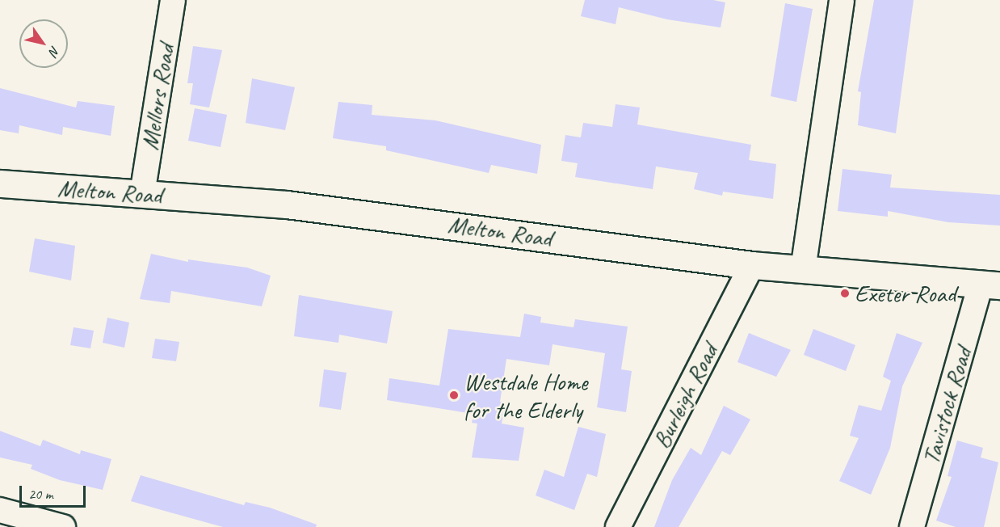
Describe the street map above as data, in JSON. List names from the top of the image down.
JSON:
{
  "streets": {
    "main road": ["Melton Road"],
    "street": ["Mellors Road", "Burleigh Road", "Tavistock Road"]
  },
  "crossings": [
    ["Mellors Road", "Melton Road"],
    ["Melton Road", "Burleigh Road"],
    ["Melton Road", "Tavistock Road"]
  ],
  "places": ["Exeter Road", "Westdale Home for the Elderly"],
  "scale_bar": "20 m",
  "north": "bottom right"
}
